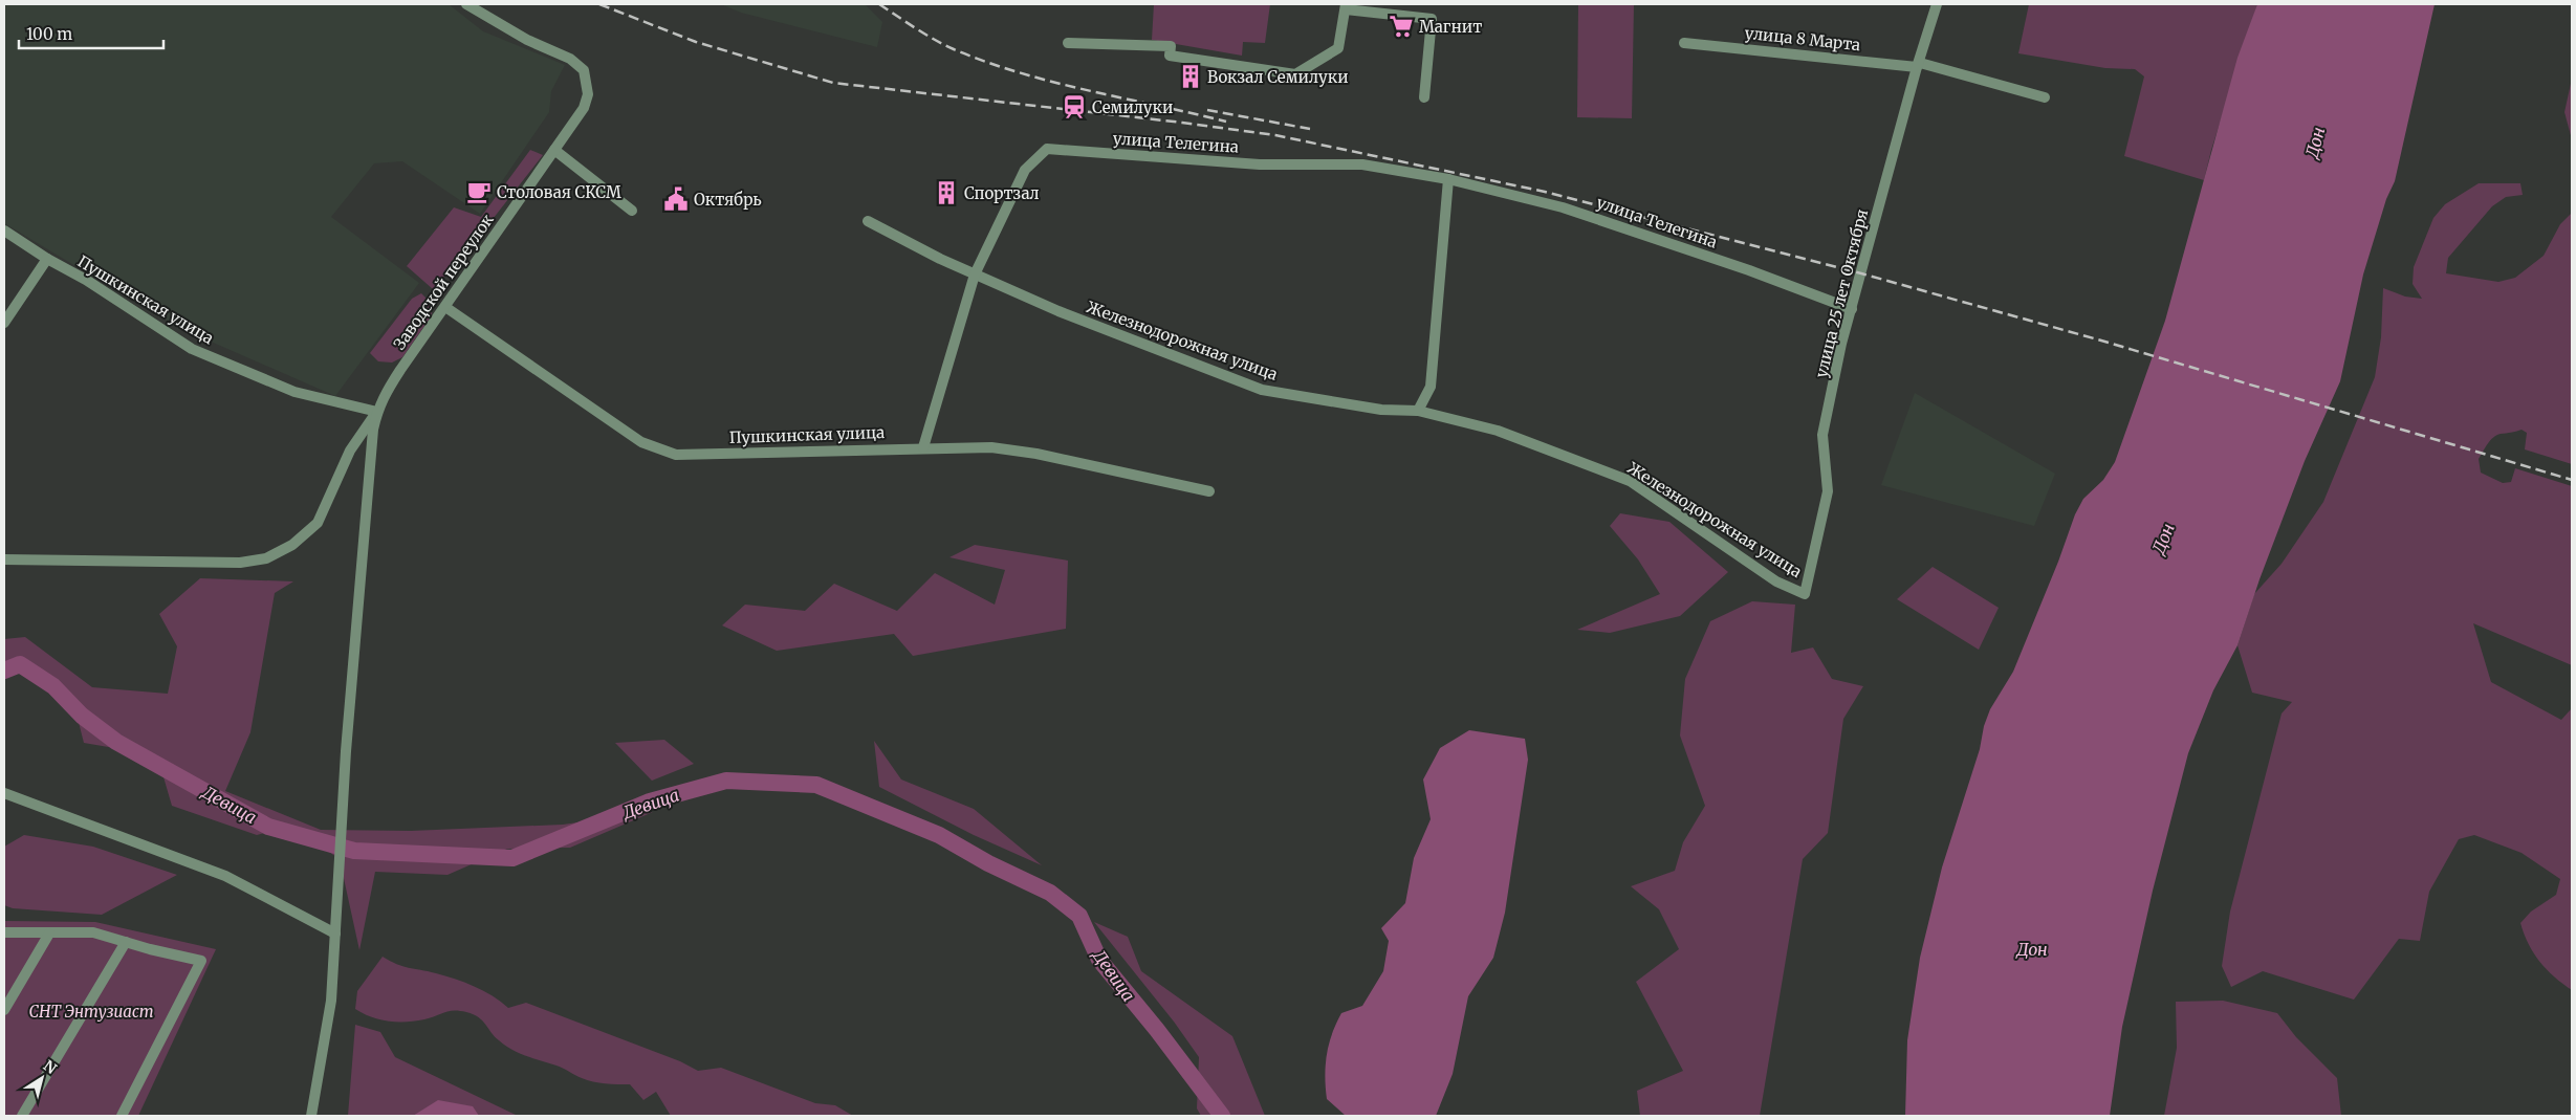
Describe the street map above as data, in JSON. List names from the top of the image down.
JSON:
{
  "streets": {
    "street": [
      "улица 8 Марта",
      "улица Телегина",
      "Заводской переулок",
      "улица 25 лет Октября",
      "Пушкинская улица",
      "Железнодорожная улица"
    ]
  },
  "crossings": [
    ["улица 8 Марта", "улица 25 лет Октября"],
    ["улица Телегина", "улица 25 лет Октября"],
    ["улица Телегина", "Пушкинская улица"],
    ["улица Телегина", "Железнодорожная улица"],
    ["Заводской переулок", "Пушкинская улица"],
    ["улица 25 лет Октября", "Железнодорожная улица"]
  ],
  "water": ["Дон", "Девица"],
  "parks": ["СНТ Энтузиаст"],
  "places": {
    "supermarket": ["Магнит"],
    "building": ["Вокзал Семилуки", "Спортзал"],
    "station": ["Семилуки"],
    "cafe": ["Столовая СКСМ"],
    "public building": ["Октябрь"]
  },
  "scale_bar": "100 m",
  "north": "top right"
}
